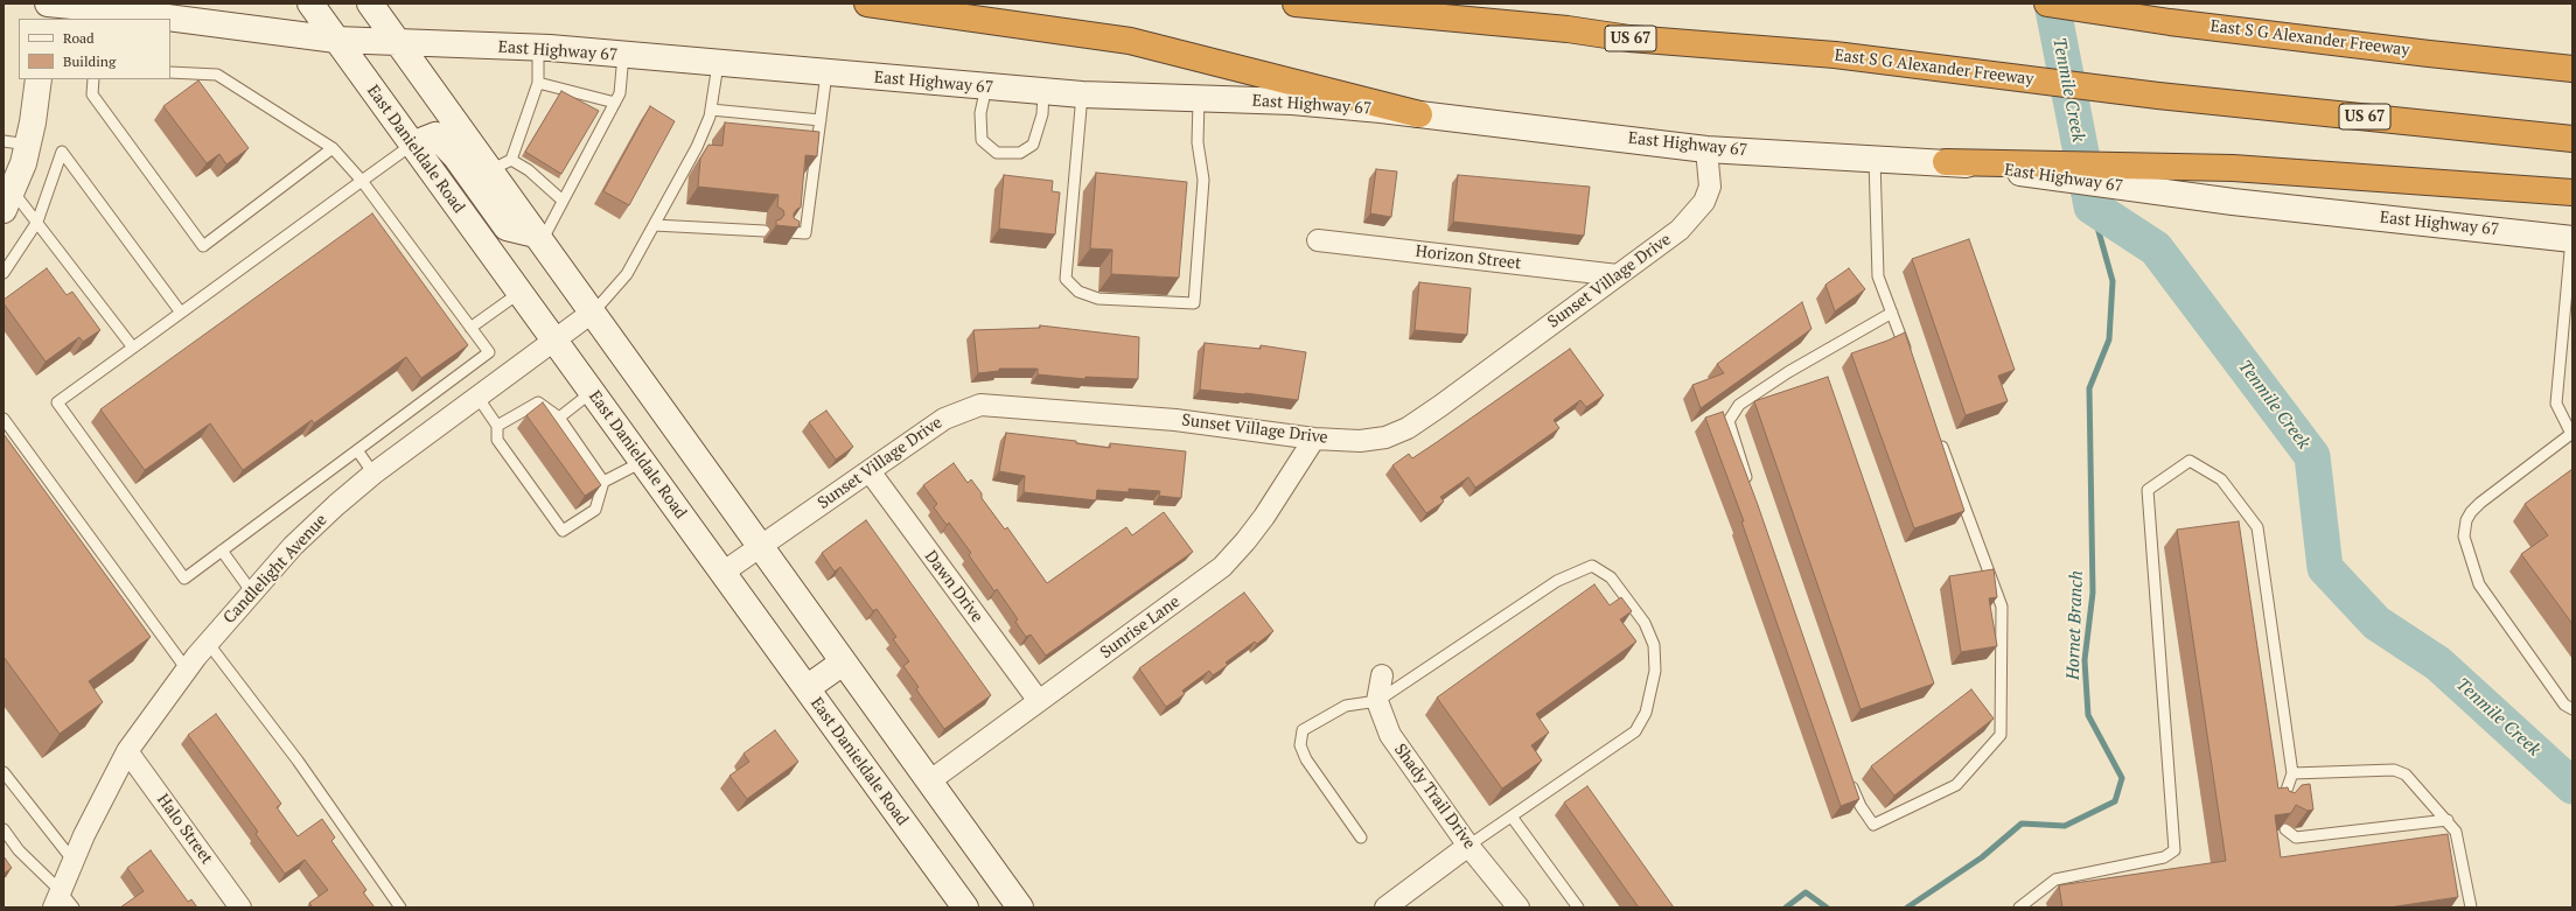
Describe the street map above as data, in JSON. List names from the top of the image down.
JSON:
{
  "streets": {
    "highway": ["US 67", "East S G Alexander Freeway"],
    "main road": ["East Highway 67", "East Danieldale Road"],
    "street": [
      "Horizon Street",
      "Sunset Village Drive",
      "Candlelight Avenue",
      "Dawn Drive",
      "Sunrise Lane",
      "Shady Trail Drive",
      "Halo Street"
    ]
  },
  "crossings": [
    ["East Highway 67", "East Danieldale Road"],
    ["East Highway 67", "Sunset Village Drive"],
    ["East Danieldale Road", "Sunset Village Drive"],
    ["East Danieldale Road", "Candlelight Avenue"],
    ["Horizon Street", "Sunset Village Drive"],
    ["Sunset Village Drive", "Dawn Drive"],
    ["Sunset Village Drive", "Sunrise Lane"],
    ["Candlelight Avenue", "Halo Street"],
    ["Dawn Drive", "Sunrise Lane"]
  ],
  "water": ["Tenmile Creek", "Hornet Branch"],
  "legend": ["Road", "Building"]
}
